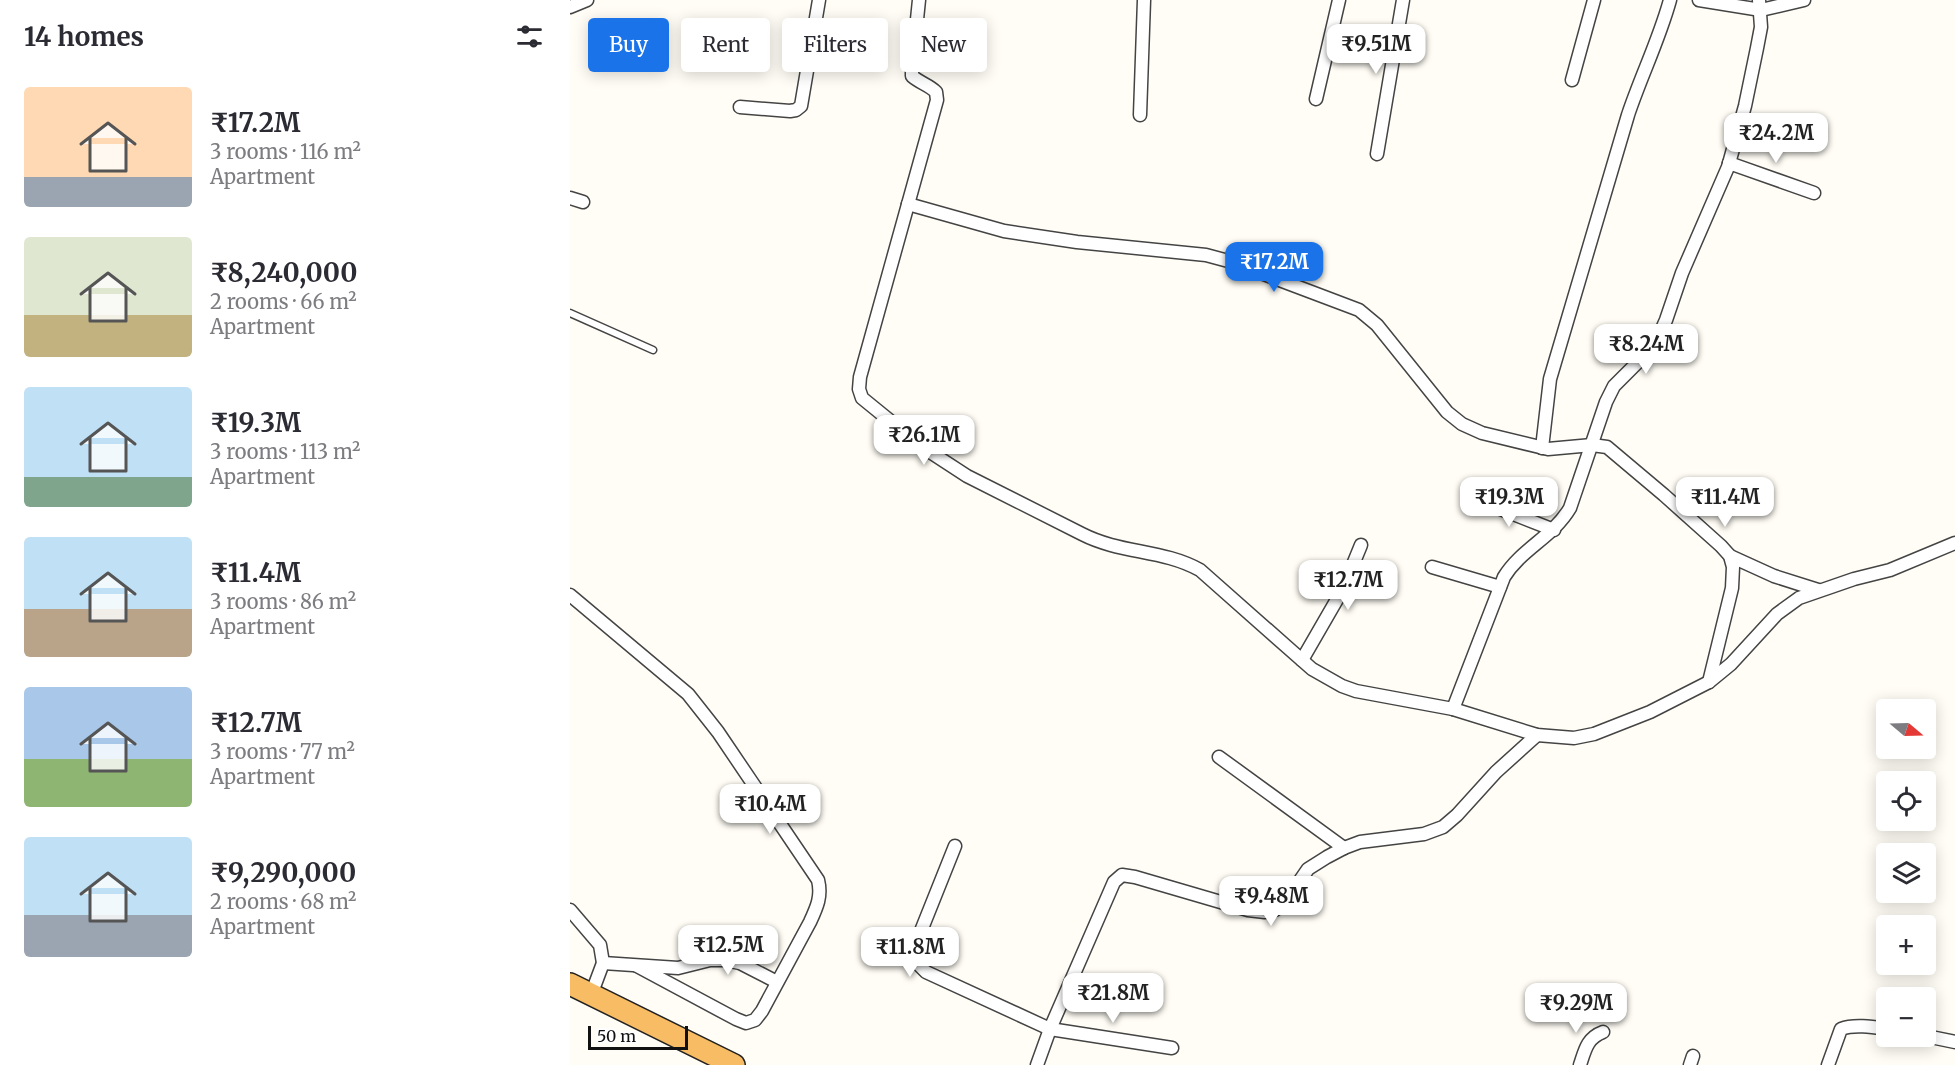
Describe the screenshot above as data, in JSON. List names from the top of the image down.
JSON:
{
  "scale_bar": "50 m",
  "north": "right",
  "page": {
    "heading": "14 homes",
    "chip": [
      "Buy",
      "Rent",
      "Filters",
      "New"
    ],
    "price": [
      "₹9.51M",
      "₹24.2M",
      "₹17.2M",
      "₹8.24M",
      "₹26.1M",
      "₹19.3M",
      "₹11.4M",
      "₹12.7M",
      "₹10.4M",
      "₹9.48M",
      "₹12.5M",
      "₹11.8M",
      "₹21.8M",
      "₹9.29M"
    ],
    "list": [
      {
        "name": "₹17.2M",
        "note": "3 rooms · 116 m² · Apartment"
      },
      {
        "name": "₹8,240,000",
        "note": "2 rooms · 66 m² · Apartment"
      },
      {
        "name": "₹19.3M",
        "note": "3 rooms · 113 m² · Apartment"
      },
      {
        "name": "₹11.4M",
        "note": "3 rooms · 86 m² · Apartment"
      },
      {
        "name": "₹12.7M",
        "note": "3 rooms · 77 m² · Apartment"
      },
      {
        "name": "₹9,290,000",
        "note": "2 rooms · 68 m² · Apartment"
      }
    ],
    "map_buttons": ["+", "−"],
    "scale": "50 m"
  }
}
